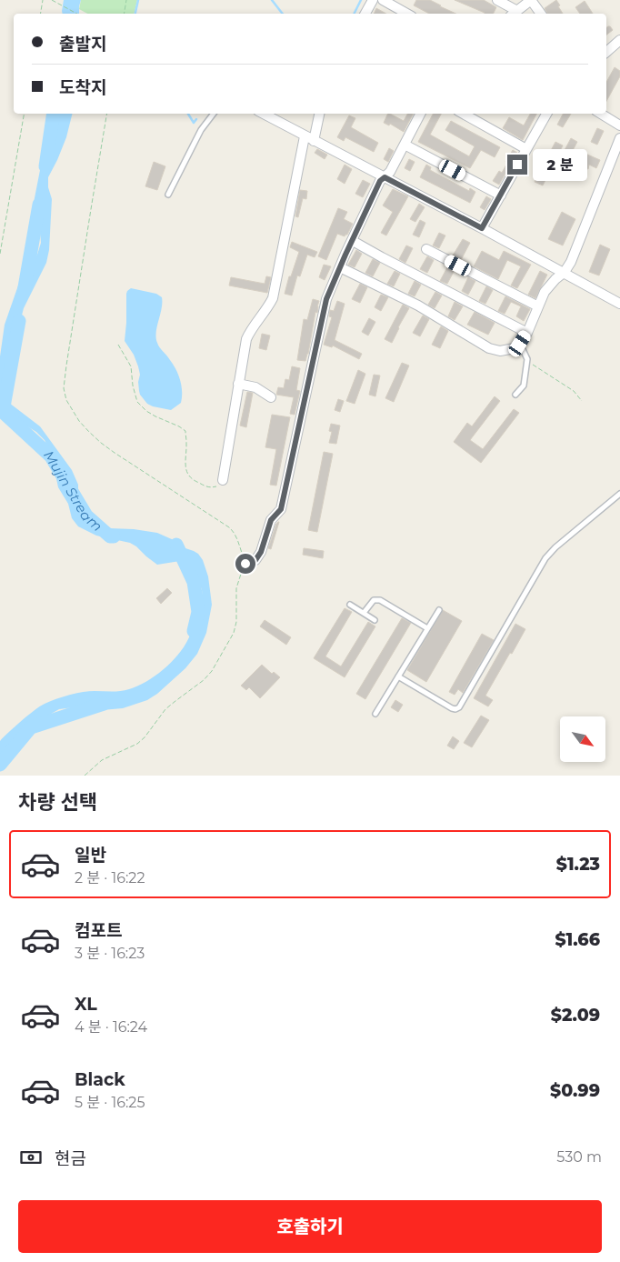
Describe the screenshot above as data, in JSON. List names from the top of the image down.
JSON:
{
  "water": ["Mujin Stream"],
  "north": "bottom right",
  "page": {
    "banner": ["출발지", "도착지"],
    "bubble": "2 분",
    "heading": "차량 선택",
    "list": [
      {
        "name": "일반",
        "note": "2 분 · 16:22",
        "value": "$1.23"
      },
      {
        "name": "컴포트",
        "note": "3 분 · 16:23",
        "value": "$1.66"
      },
      {
        "name": "XL",
        "note": "4 분 · 16:24",
        "value": "$2.09"
      },
      {
        "name": "Black",
        "note": "5 분 · 16:25",
        "value": "$0.99"
      }
    ],
    "pay": ["현금", "530 m"],
    "buttons": "호출하기"
  }
}
